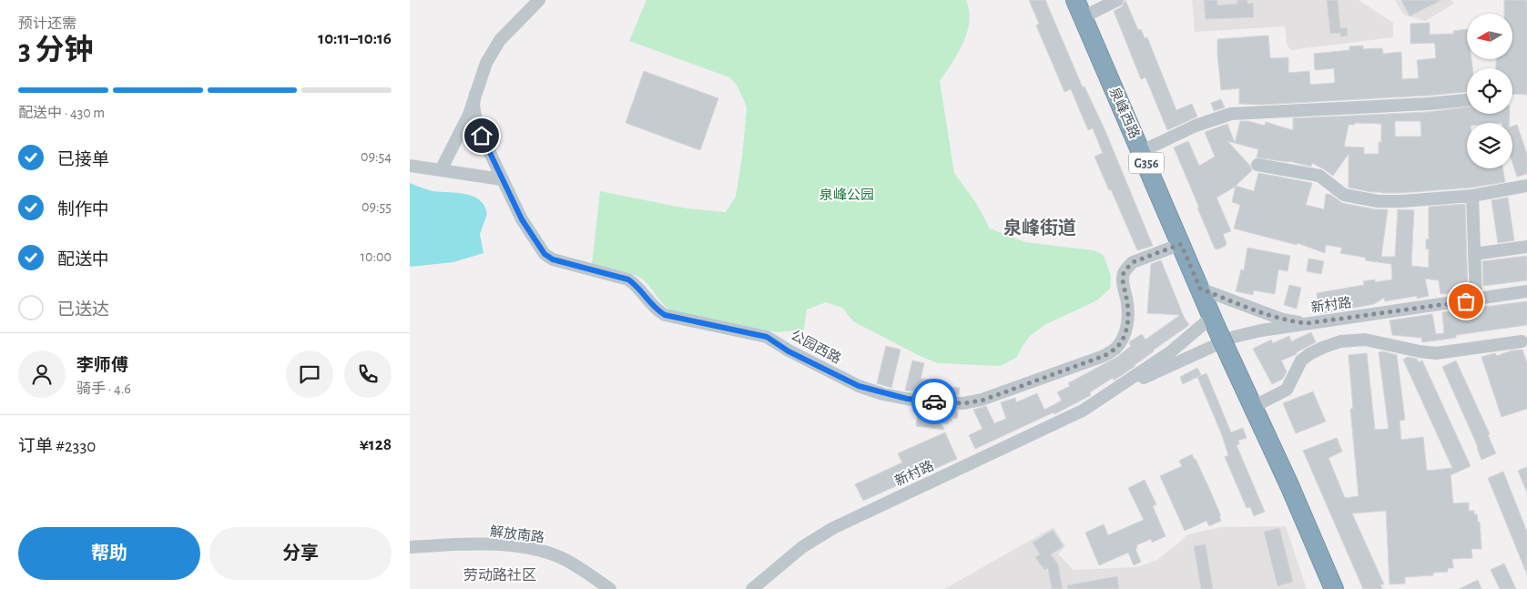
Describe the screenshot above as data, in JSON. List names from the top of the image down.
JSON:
{
  "streets": {
    "highway": ["泉峰西路", "G356"],
    "street": ["新村路", "公园西路", "解放南路"]
  },
  "crossings": [
    ["泉峰西路", "G356"],
    ["泉峰西路", "新村路"],
    ["泉峰西路", "公园西路"],
    ["G356", "新村路"]
  ],
  "districts": ["泉峰街道", "劳动路社区"],
  "parks": ["泉峰公园"],
  "north": "left",
  "page": {
    "heading": ["3 分钟", "预计还需", "10:11–10:16"],
    "panel": [
      "李师傅",
      "骑手 · 4.6",
      "订单 #2330",
      "¥128"
    ],
    "bar": "配送中 · 430 m",
    "list": [
      ["已接单", "09:54"],
      ["制作中", "09:55"],
      ["配送中", "10:00"],
      "已送达"
    ],
    "buttons": ["帮助", "分享"]
  }
}
